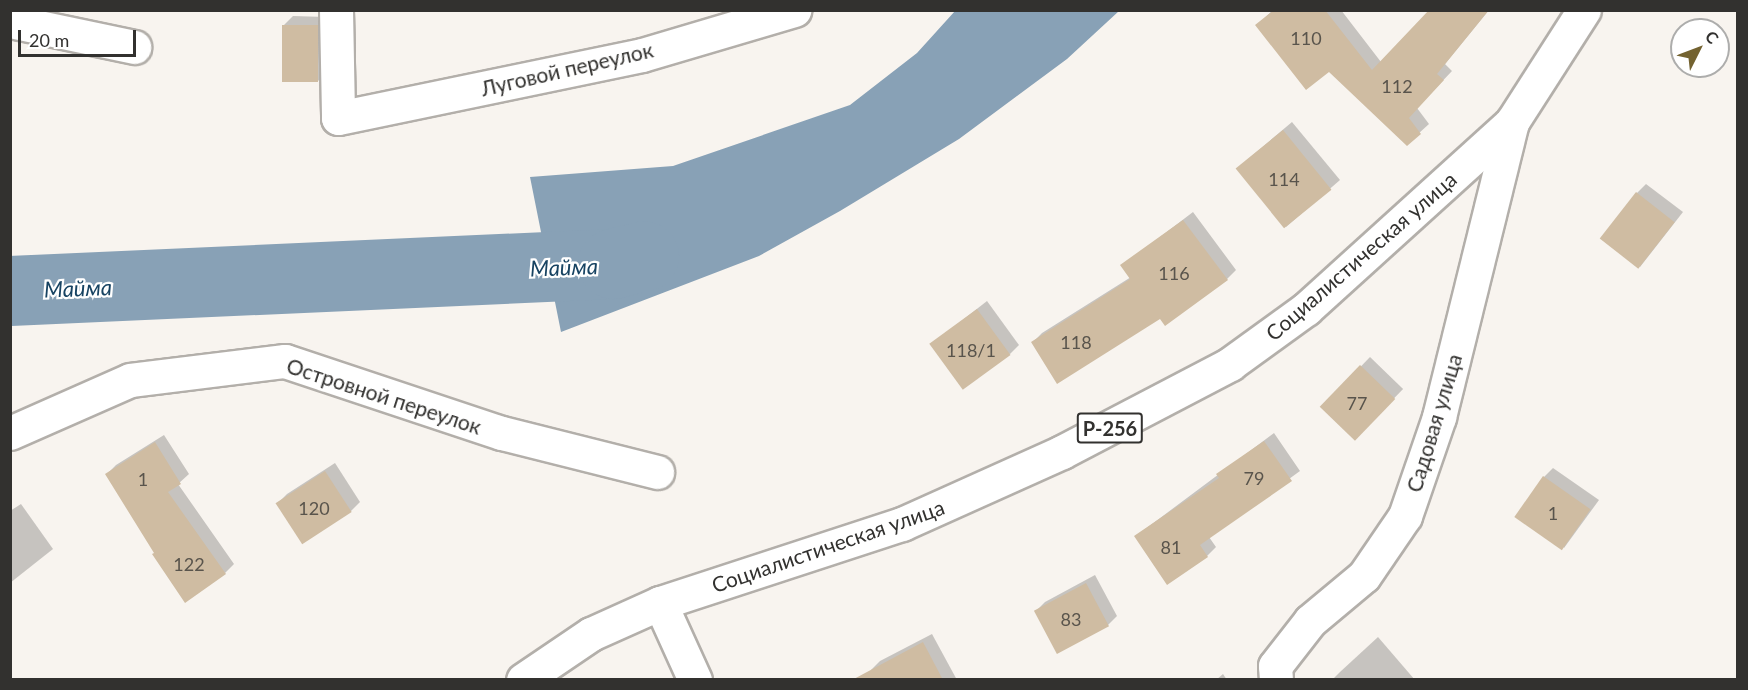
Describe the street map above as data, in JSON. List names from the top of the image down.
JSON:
{
  "streets": {
    "street": [
      "Луговой переулок",
      "Социалистическая улица",
      "Островной переулок",
      "Садовая улица",
      "Р-256"
    ]
  },
  "crossings": [
    ["Социалистическая улица", "Садовая улица"]
  ],
  "water": ["Майма"],
  "house_numbers": [
    "110",
    "112",
    "114",
    "116",
    "118",
    "118/1",
    "77",
    "79",
    "1",
    "120",
    "1",
    "81",
    "122",
    "83"
  ],
  "scale_bar": "20 m",
  "north": "top right"
}
